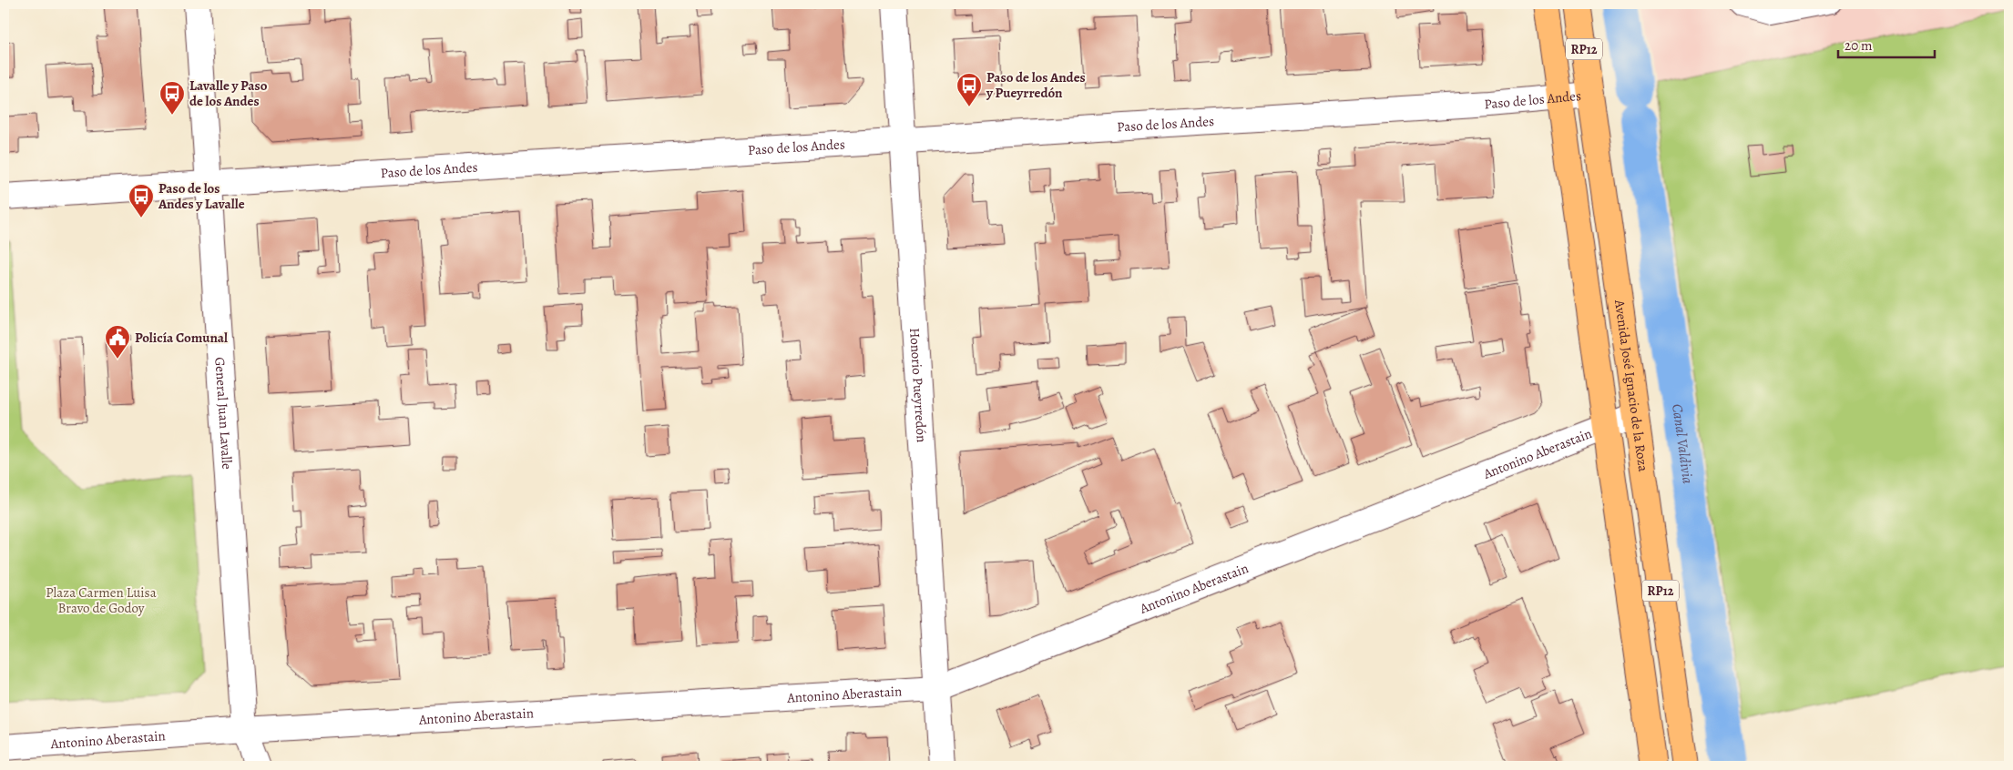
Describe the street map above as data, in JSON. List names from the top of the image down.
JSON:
{
  "streets": {
    "main road": ["RP12", "Avenida José Ignacio de la Roza"],
    "street": [
      "Paso de los Andes",
      "Honorio Pueyrredón",
      "General Juan Lavalle",
      "Antonino Aberastain"
    ]
  },
  "crossings": [
    ["RP12", "Paso de los Andes"],
    ["RP12", "Antonino Aberastain"],
    ["Paso de los Andes", "Honorio Pueyrredón"],
    ["Paso de los Andes", "Avenida José Ignacio de la Roza"],
    ["Paso de los Andes", "General Juan Lavalle"],
    ["Honorio Pueyrredón", "Antonino Aberastain"],
    ["Avenida José Ignacio de la Roza", "Antonino Aberastain"],
    ["General Juan Lavalle", "Antonino Aberastain"]
  ],
  "water": ["Canal Valdivia"],
  "parks": ["Plaza Carmen Luisa Bravo de Godoy"],
  "places": {
    "bus stop": ["Paso de los Andes y Pueyrredón", "Lavalle y Paso de los Andes", "Paso de los Andes y Lavalle"],
    "public building": ["Policía Comunal"]
  },
  "scale_bar": "20 m"
}
